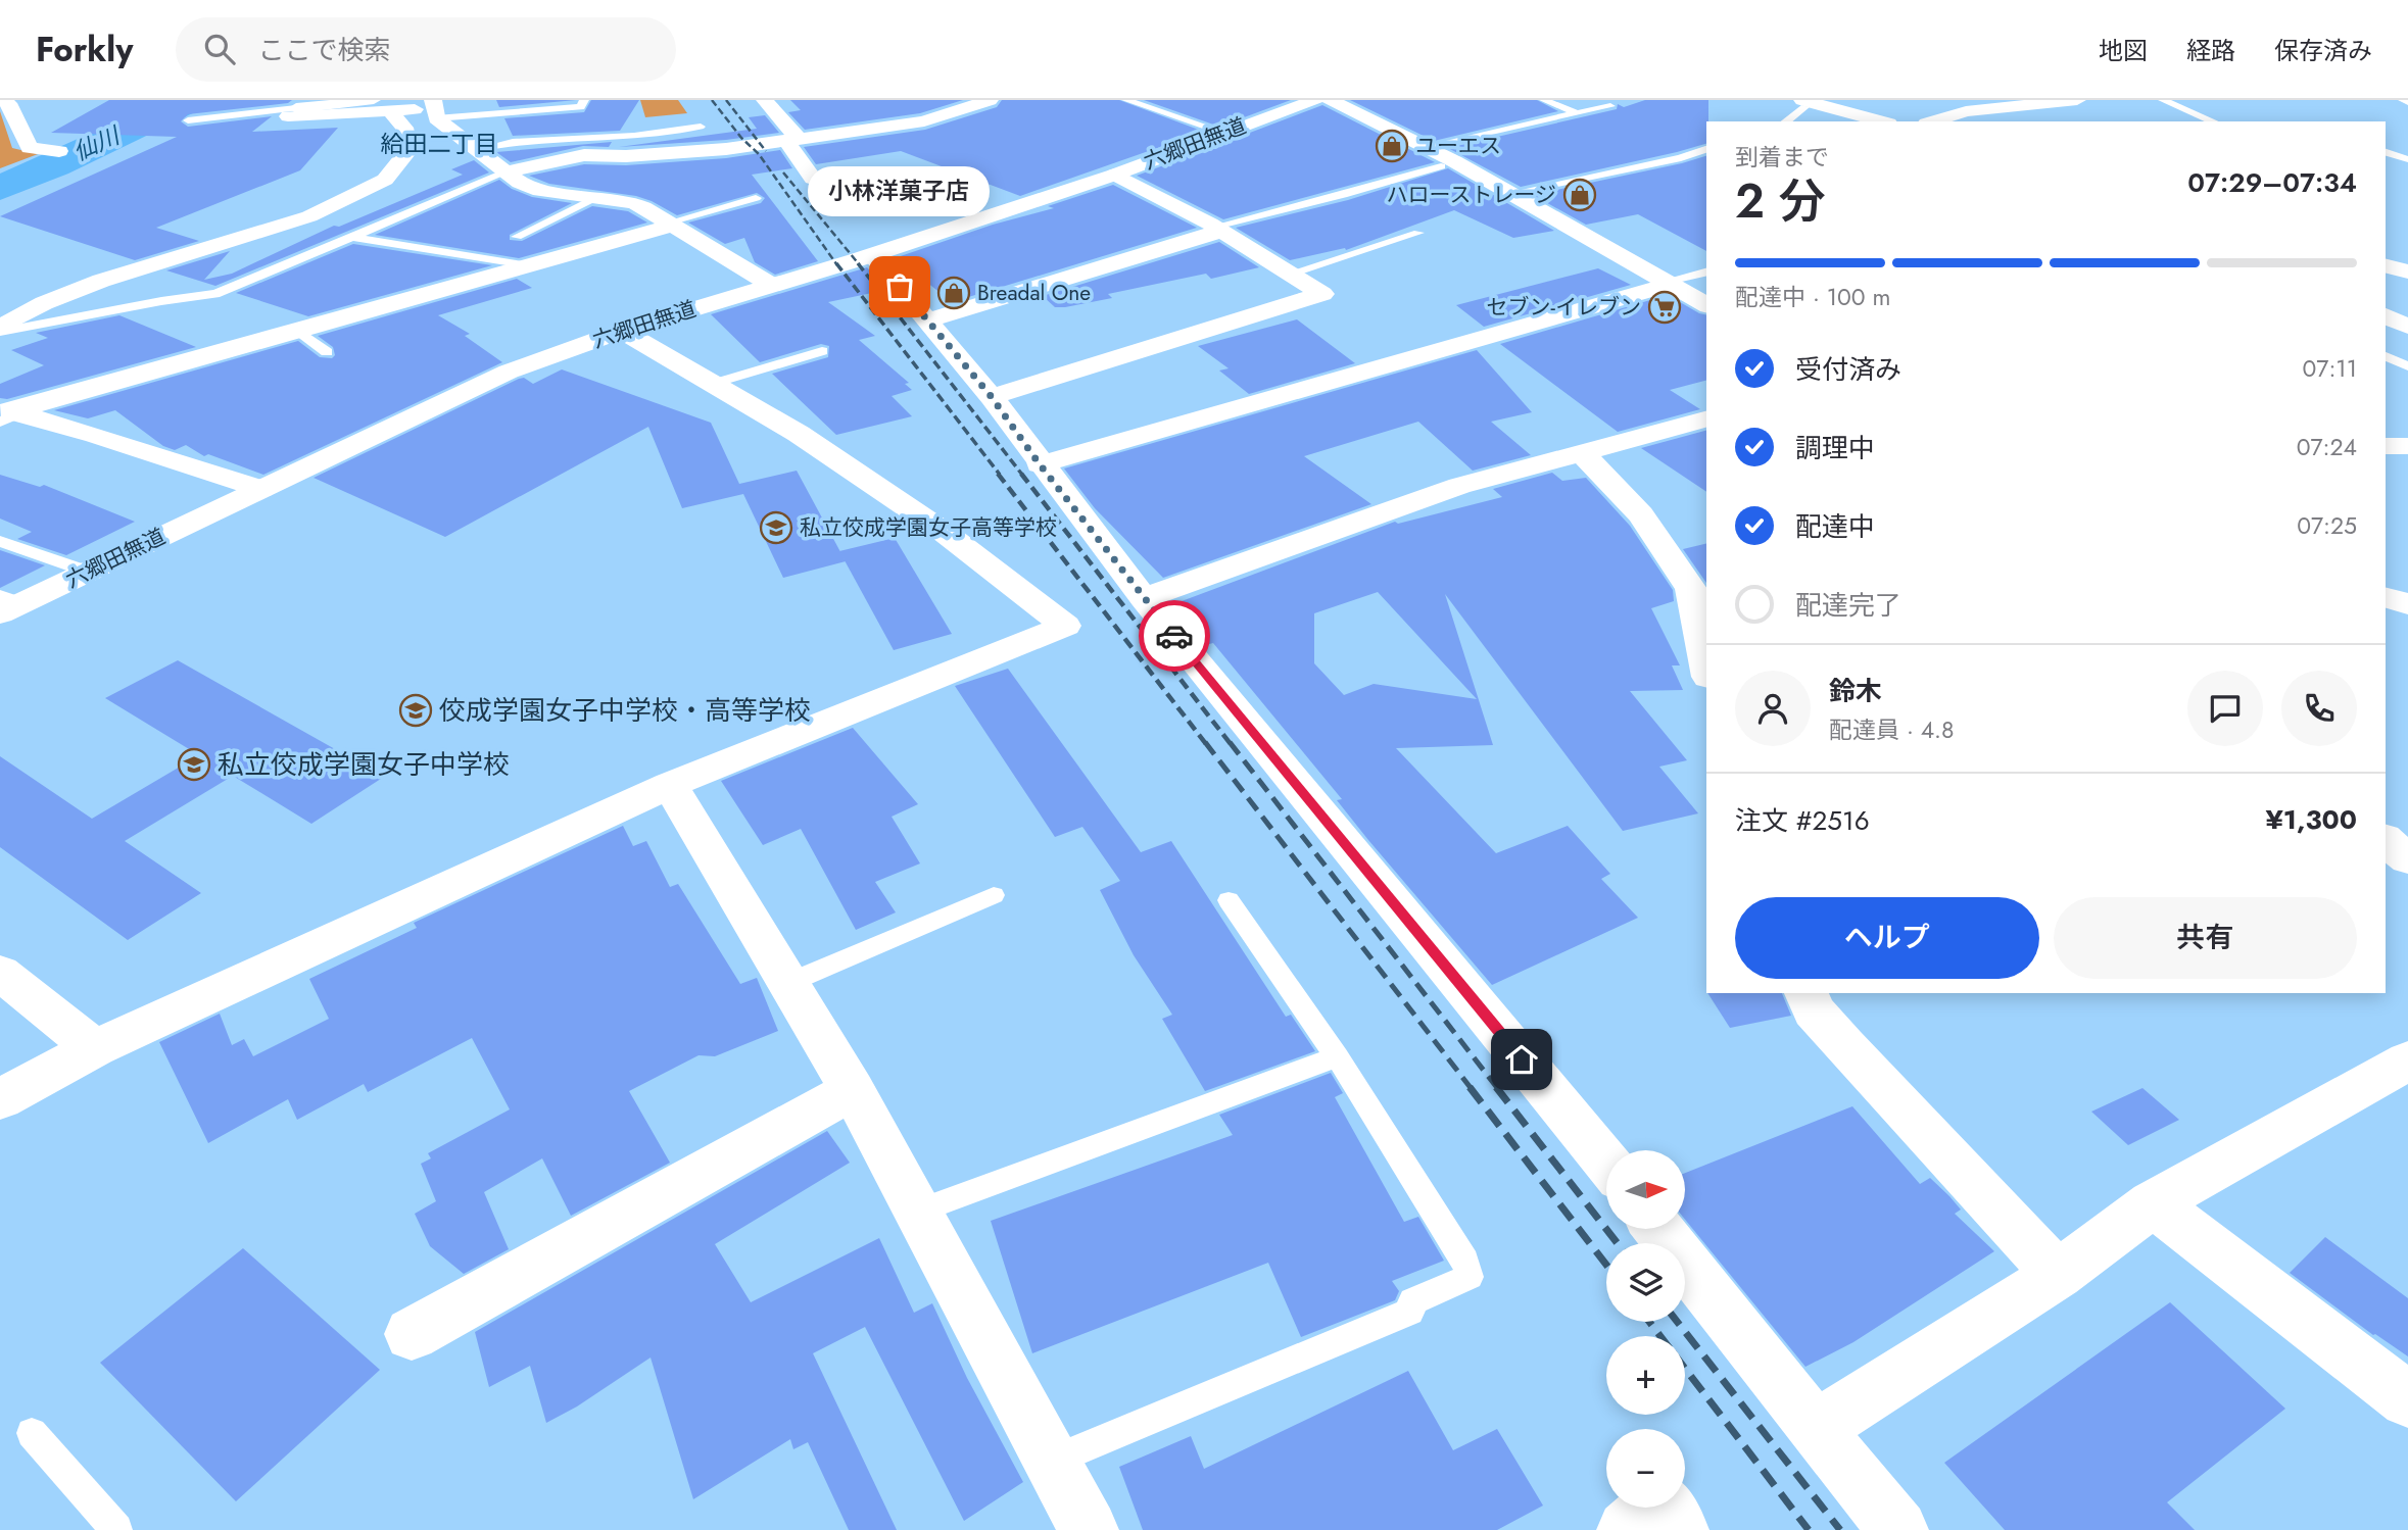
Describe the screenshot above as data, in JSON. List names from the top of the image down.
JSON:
{
  "streets": {
    "main road": ["六郷田無道"]
  },
  "districts": ["給田二丁目"],
  "water": ["仙川"],
  "places": {
    "shop": ["ユーエス", "ハローストレージ", "Breadal One"],
    "other": ["小林洋菓子店"],
    "supermarket": ["セブン-イレブン"],
    "school or university": ["私立佼成学園女子高等学校", "佼成学園女子中学校・高等学校", "私立佼成学園女子中学校"]
  },
  "north": "right",
  "page": {
    "header": "Forkly",
    "search": "ここで検索",
    "nav": ["地図", "経路", "保存済み"],
    "heading": ["2 分", "到着まで", "07:29–07:34"],
    "panel": [
      "鈴木",
      "配達員 · 4.8",
      "注文 #2516",
      "¥1,300"
    ],
    "bubble": "小林洋菓子店",
    "bar": "配達中 · 100 m",
    "list": [
      ["受付済み", "07:11"],
      ["調理中", "07:24"],
      ["配達中", "07:25"],
      "配達完了"
    ],
    "buttons": ["ヘルプ", "共有"],
    "map_buttons": ["+", "−"]
  }
}
